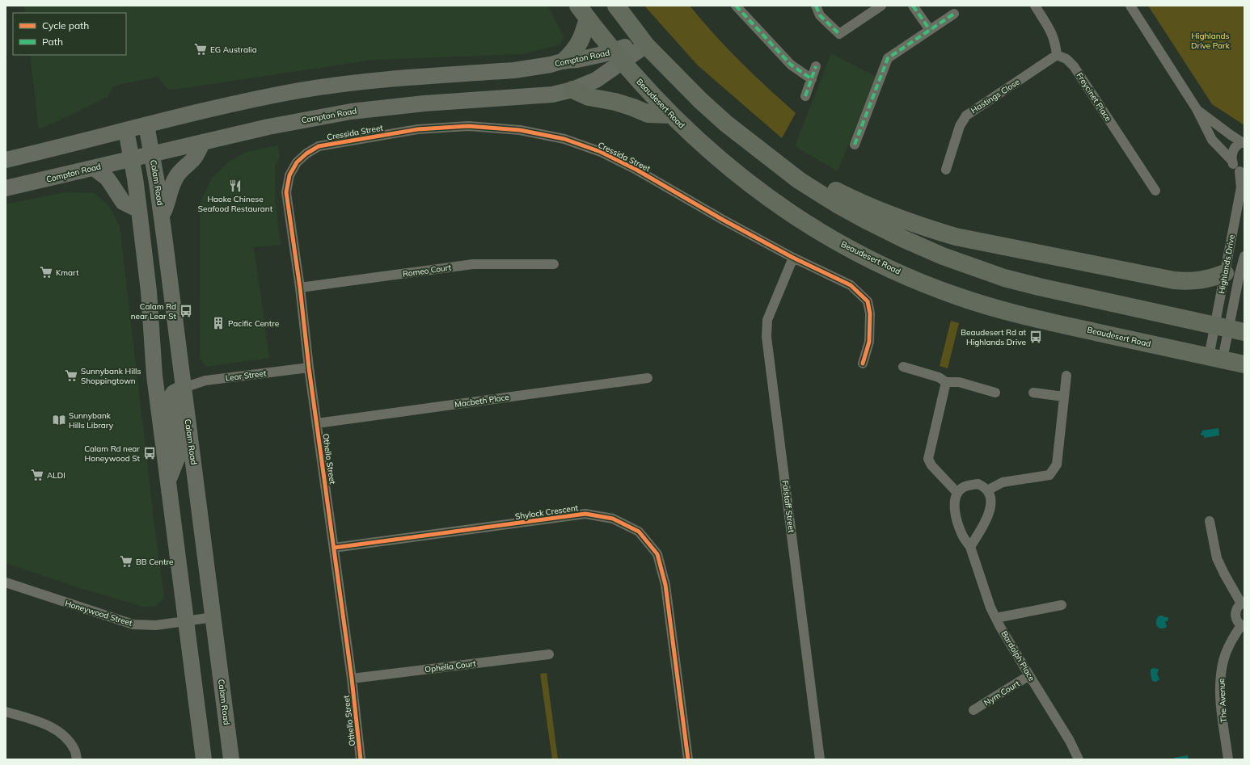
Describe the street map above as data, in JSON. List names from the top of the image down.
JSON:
{
  "streets": {
    "highway": ["Beaudesert Road"],
    "main road": ["Compton Road", "Calam Road"],
    "street": [
      "Hastings Close",
      "Freycinet Place",
      "Cressida Street",
      "Highlands Drive",
      "Romeo Court",
      "Lear Street",
      "Macbeth Place",
      "Othello Street",
      "Falstaff Street",
      "Shylock Crescent",
      "Honeywood Street",
      "Bardolph Place",
      "Ophelia Court",
      "Nym Court",
      "The Avenue"
    ]
  },
  "crossings": [
    ["Compton Road", "Beaudesert Road"],
    ["Compton Road", "Calam Road"],
    ["Hastings Close", "Freycinet Place"],
    ["Beaudesert Road", "Highlands Drive"],
    ["Cressida Street", "Othello Street"],
    ["Cressida Street", "Falstaff Street"],
    ["Calam Road", "Lear Street"],
    ["Calam Road", "Honeywood Street"],
    ["Romeo Court", "Othello Street"],
    ["Lear Street", "Othello Street"],
    ["Macbeth Place", "Othello Street"],
    ["Othello Street", "Shylock Crescent"],
    ["Othello Street", "Ophelia Court"],
    ["Bardolph Place", "Nym Court"]
  ],
  "parks": ["Highlands Drive Park"],
  "places": {
    "supermarket": [
      "EG Australia",
      "Kmart",
      "Sunnybank Hills Shoppingtown",
      "ALDI",
      "BB Centre"
    ],
    "restaurant": ["Haoke Chinese Seafood Restaurant"],
    "bus stop": ["Calam Rd near Lear St", "Beaudesert Rd at Highlands Drive", "Calam Rd near Honeywood St"],
    "building": ["Pacific Centre"],
    "library": ["Sunnybank Hills Library"]
  },
  "legend": ["Cycle path", "Path"]
}
